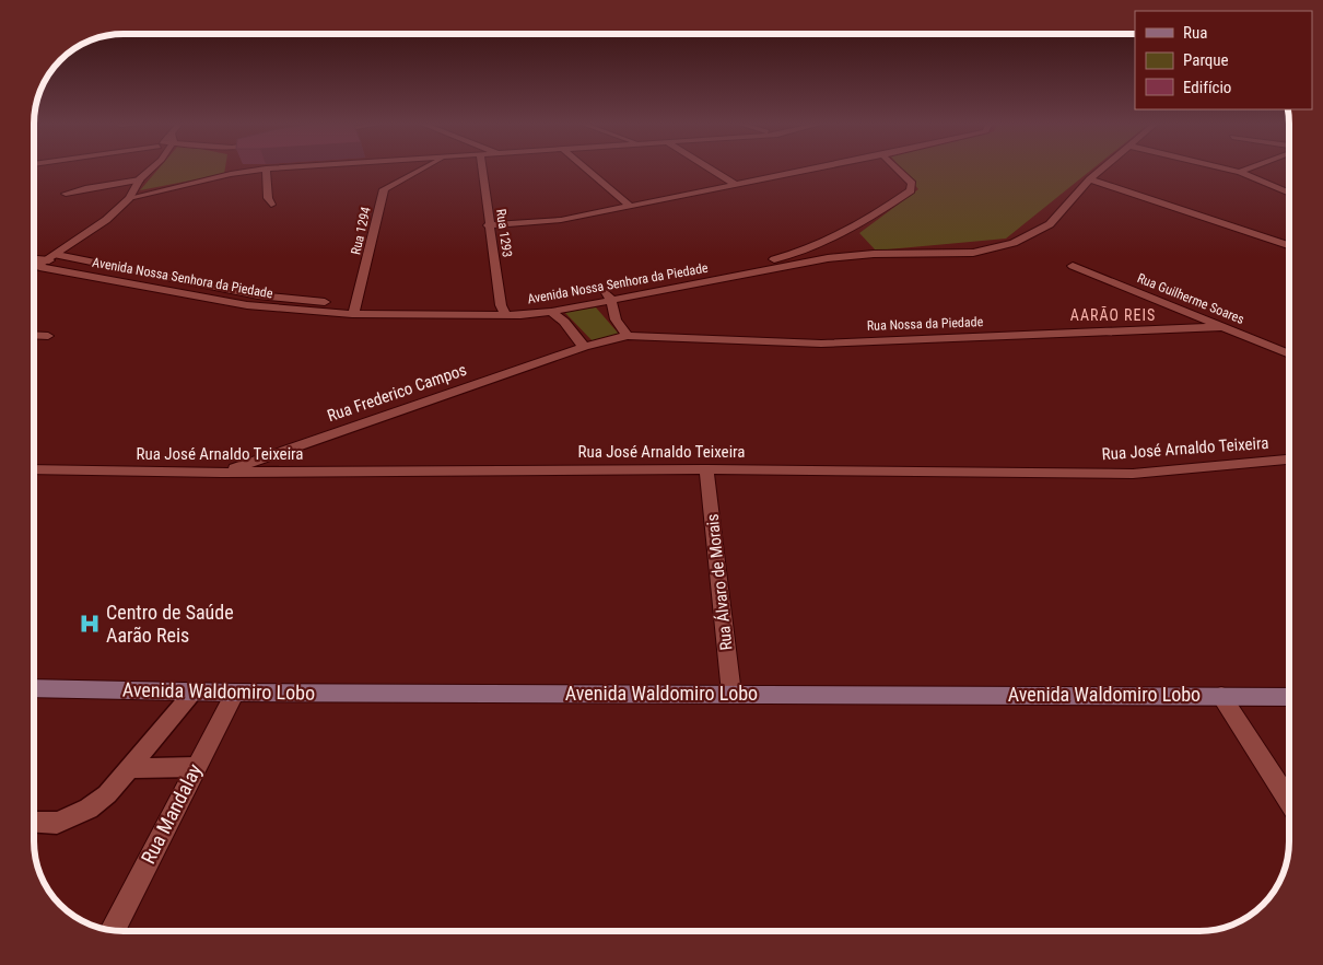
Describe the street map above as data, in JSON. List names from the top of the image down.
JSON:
{
  "streets": {
    "main road": ["Avenida Waldomiro Lobo"],
    "street": [
      "Rua 1294",
      "Rua 1293",
      "Avenida Nossa Senhora da Piedade",
      "Rua Guilherme Soares",
      "Rua Nossa da Piedade",
      "Rua Frederico Campos",
      "Rua José Arnaldo Teixeira",
      "Rua Álvaro de Morais",
      "Rua Mandalay"
    ]
  },
  "crossings": [
    ["Rua 1294", "Avenida Nossa Senhora da Piedade"],
    ["Rua 1293", "Avenida Nossa Senhora da Piedade"],
    ["Rua Guilherme Soares", "Rua Nossa da Piedade"],
    ["Rua Nossa da Piedade", "Rua Frederico Campos"],
    ["Rua Frederico Campos", "Rua José Arnaldo Teixeira"],
    ["Rua José Arnaldo Teixeira", "Rua Álvaro de Morais"],
    ["Rua Álvaro de Morais", "Avenida Waldomiro Lobo"],
    ["Avenida Waldomiro Lobo", "Rua Mandalay"]
  ],
  "districts": ["AARÃO REIS"],
  "places": {
    "hospital": ["Centro de Saúde Aarão Reis"]
  },
  "legend": ["Rua", "Parque", "Edifício"]
}
